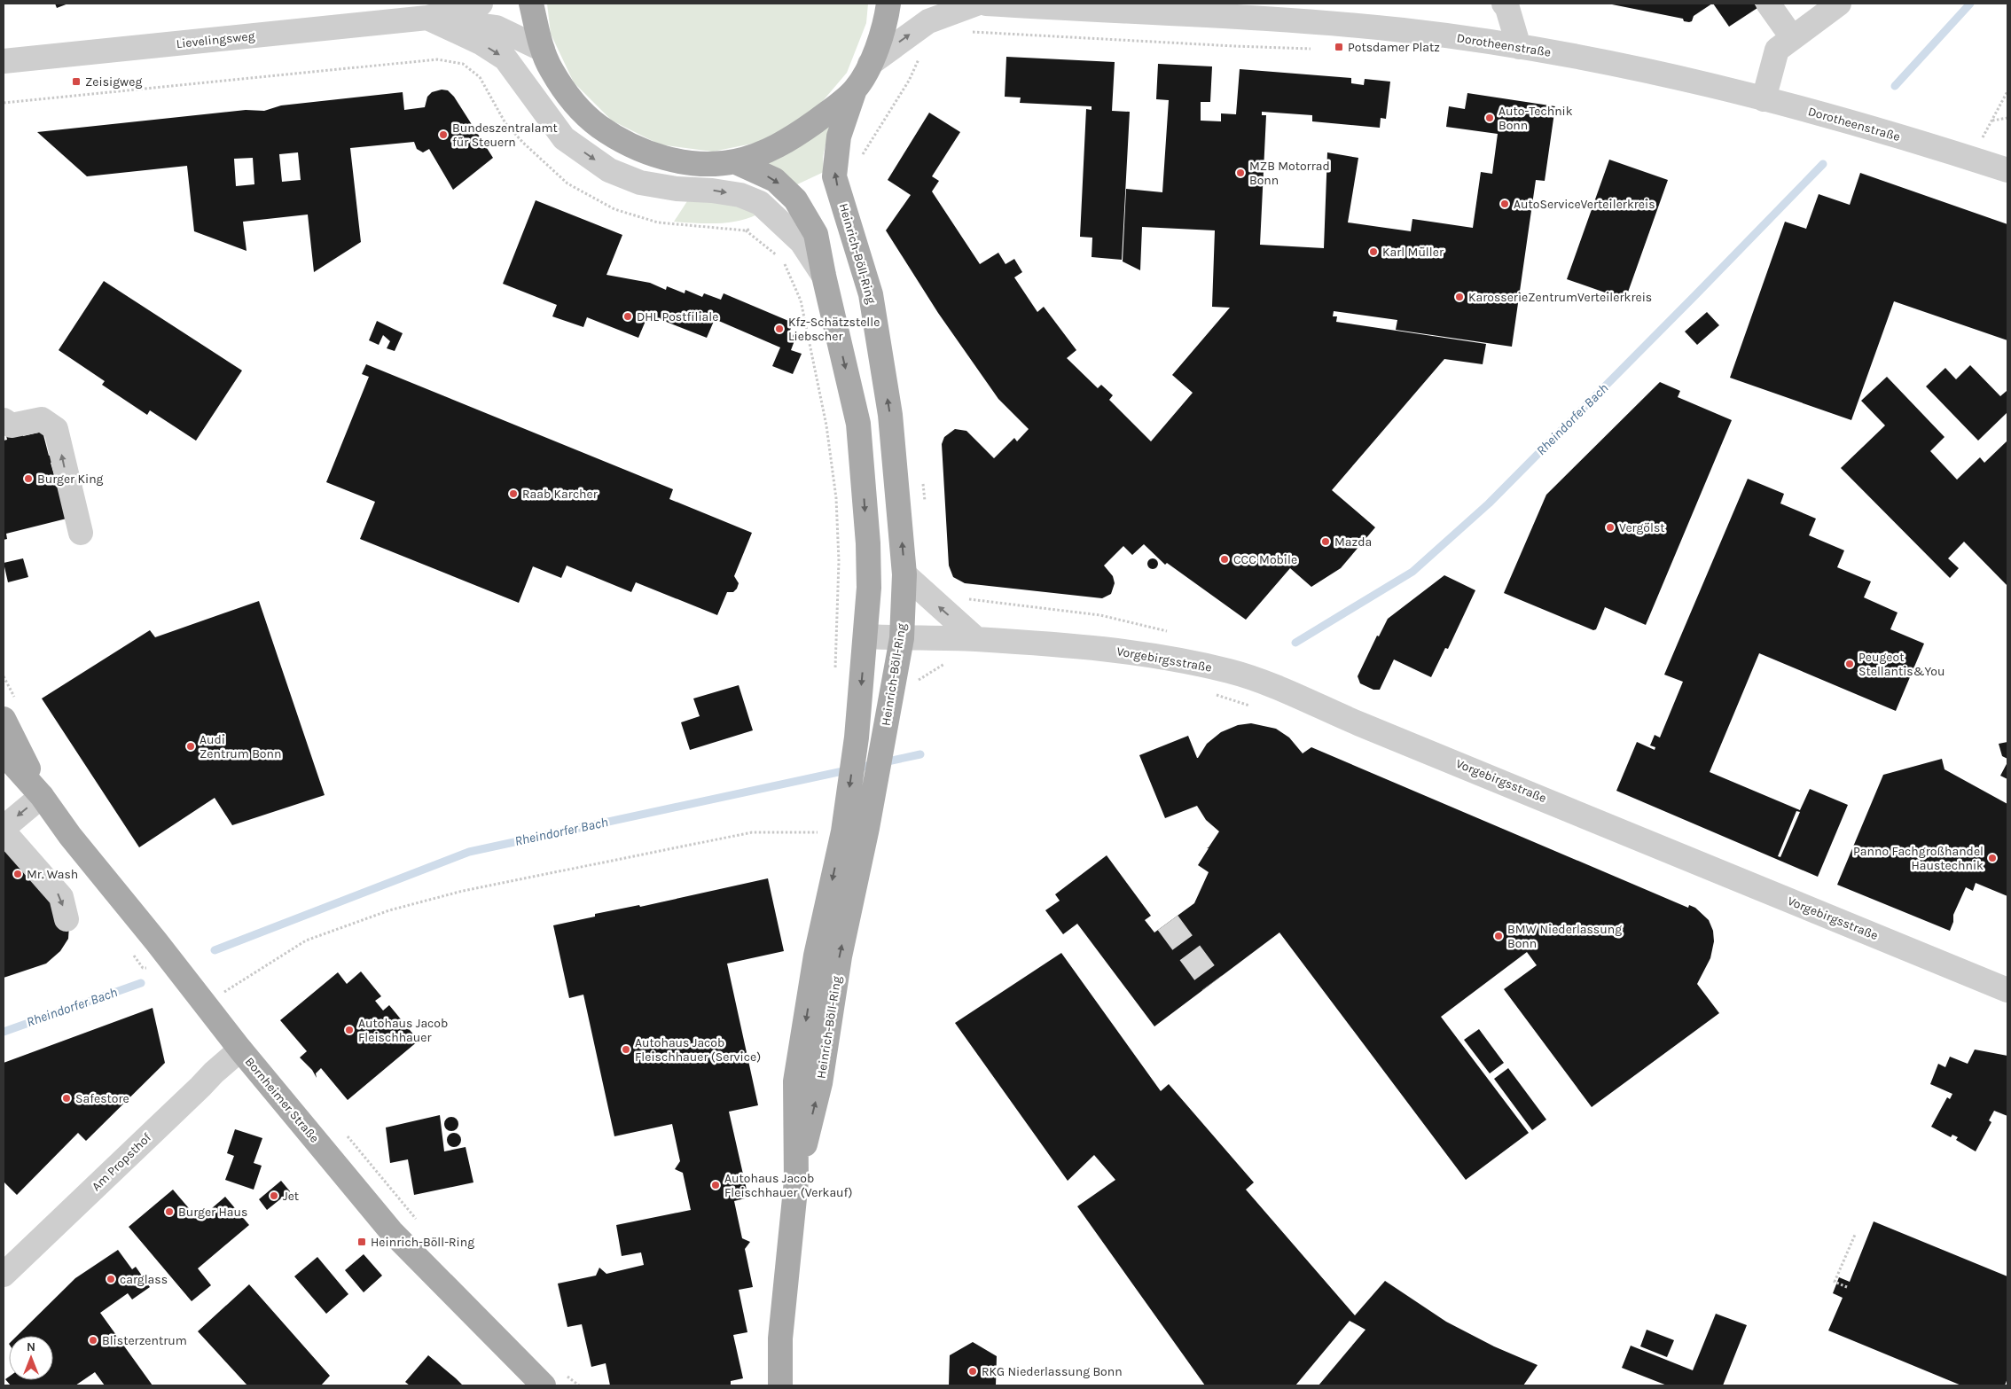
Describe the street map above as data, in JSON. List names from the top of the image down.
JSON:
{
  "streets": {
    "main road": ["Heinrich-Böll-Ring", "Bornheimer Straße"],
    "street": [
      "Lievelingsweg",
      "Dorotheenstraße",
      "Vorgebirgsstraße",
      "Am Propsthof"
    ]
  },
  "crossings": [
    ["Heinrich-Böll-Ring", "Vorgebirgsstraße"],
    ["Bornheimer Straße", "Am Propsthof"]
  ],
  "water": ["Rheindorfer Bach"],
  "places": {
    "transit": ["Potsdamer Platz", "Zeisigweg", "Heinrich-Böll-Ring"],
    "other": [
      "Auto-Technik Bonn",
      "Bundeszentralamt für Steuern",
      "MZB Motorrad Bonn",
      "AutoServiceVerteilerkreis",
      "Karl Müller",
      "KarosserieZentrumVerteilerkreis",
      "DHL Postfiliale",
      "Kfz-Schätzstelle Liebscher",
      "Burger King",
      "Raab Karcher",
      "Vergölst",
      "Mazda",
      "CCC Mobile",
      "Peugeot Stellantis&You",
      "Audi Zentrum Bonn",
      "Panno Fachgroßhandel Haustechnik",
      "Mr. Wash",
      "BMW Niederlassung Bonn",
      "Autohaus Jacob Fleischhauer",
      "Autohaus Jacob Fleischhauer (Service)",
      "Safestore",
      "Autohaus Jacob Fleischhauer (Verkauf)",
      "Jet",
      "Burger Haus",
      "carglass",
      "Blisterzentrum",
      "RKG Niederlassung Bonn"
    ]
  },
  "north": "top"
}
